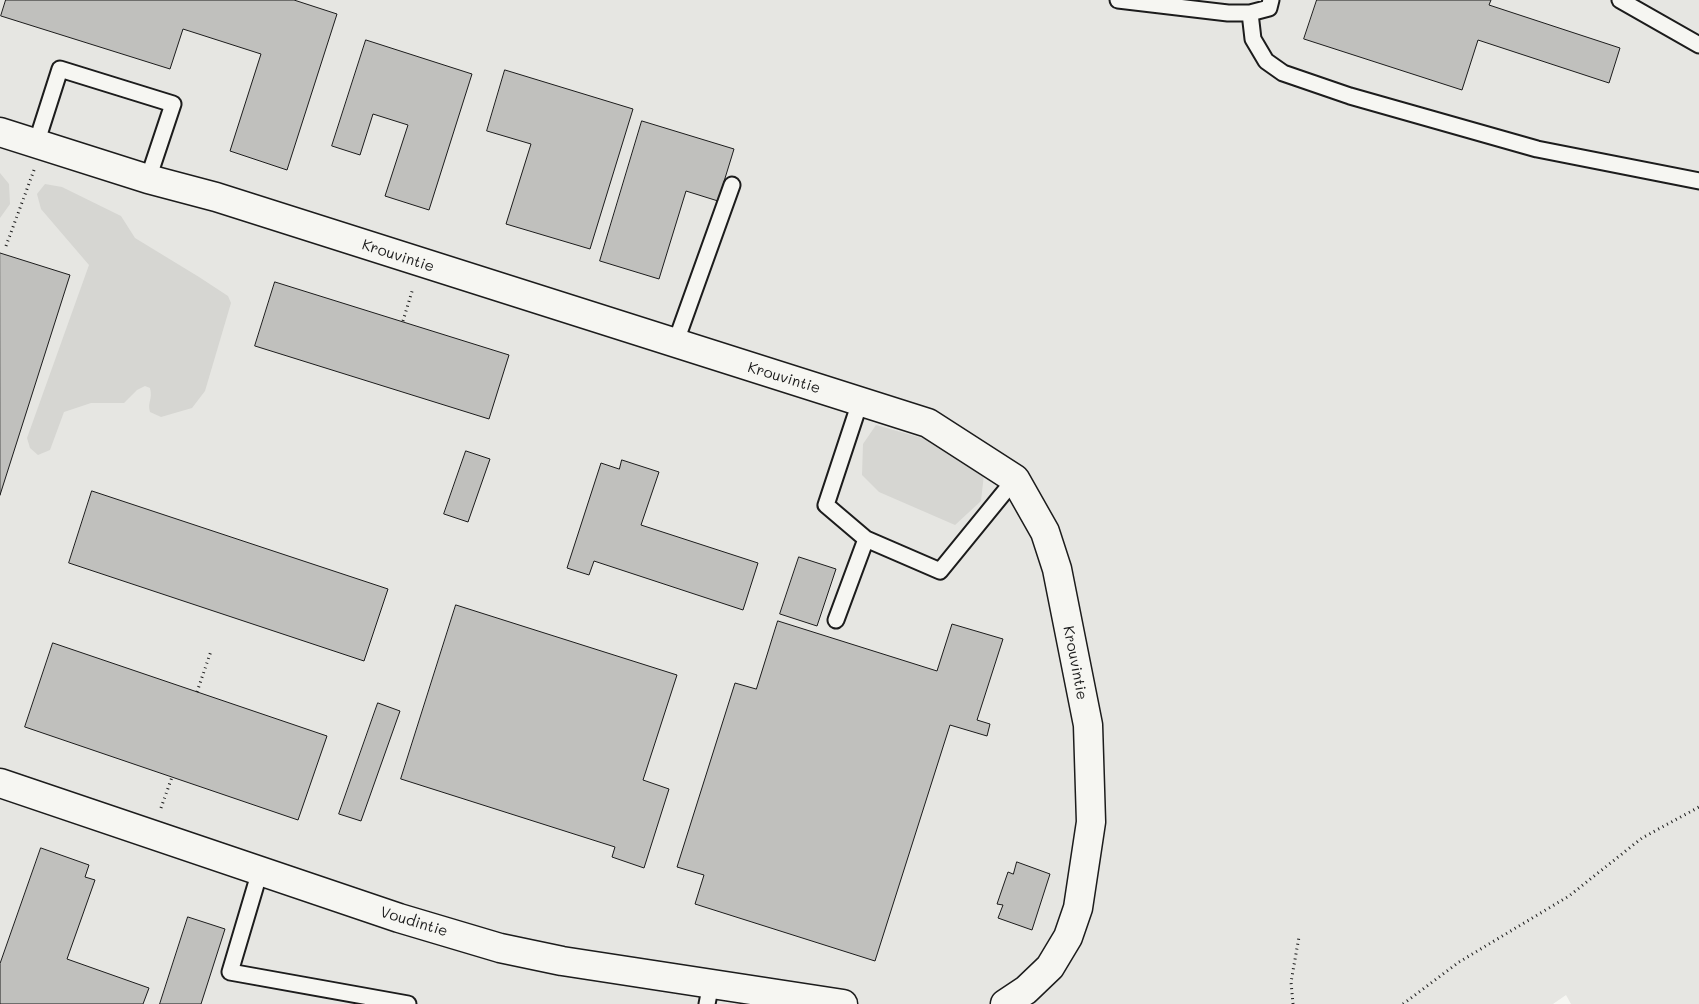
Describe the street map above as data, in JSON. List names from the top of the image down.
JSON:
{
  "streets": {
    "street": ["Krouvintie", "Voudintie"]
  }
}
